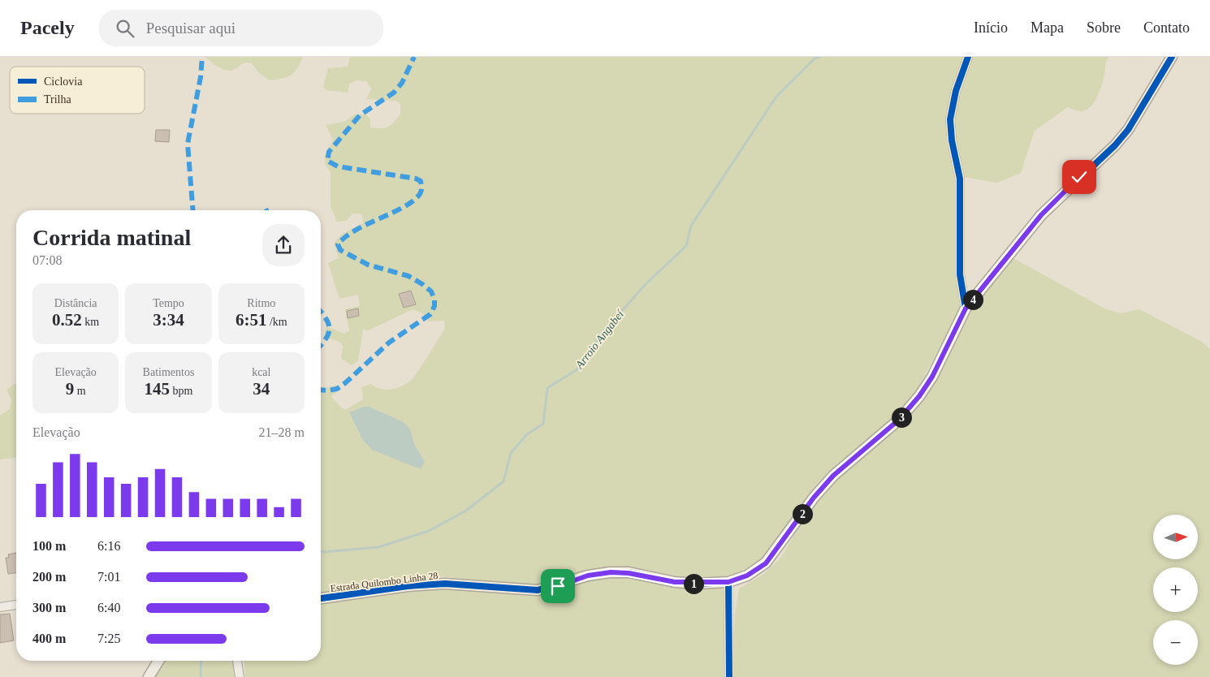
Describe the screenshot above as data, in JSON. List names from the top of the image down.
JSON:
{
  "streets": {
    "street": ["Estrada Quilombo Linha 28"]
  },
  "water": ["Arroio Angabeí"],
  "legend": ["Ciclovia", "Trilha"],
  "north": "right",
  "page": {
    "header": "Pacely",
    "search": "Pesquisar aqui",
    "nav": [
      "Início",
      "Mapa",
      "Sobre",
      "Contato"
    ],
    "heading": ["Corrida matinal", "07:08"],
    "stats": [
      ["Distância", "0.52 km"],
      ["Tempo", "3:34"],
      ["Ritmo", "6:51 /km"],
      ["Elevação", "9 m"],
      ["Batimentos", "145 bpm"],
      ["kcal", "34"]
    ],
    "pins": [
      "4",
      "3",
      "2",
      "1"
    ],
    "chart": ["Elevação", "21–28 m"],
    "map_buttons": ["+", "−"],
    "list": [
      {
        "name": "100 m",
        "note": "6:16"
      },
      {
        "name": "200 m",
        "note": "7:01"
      },
      {
        "name": "300 m",
        "note": "6:40"
      },
      {
        "name": "400 m",
        "note": "7:25"
      }
    ]
  }
}
